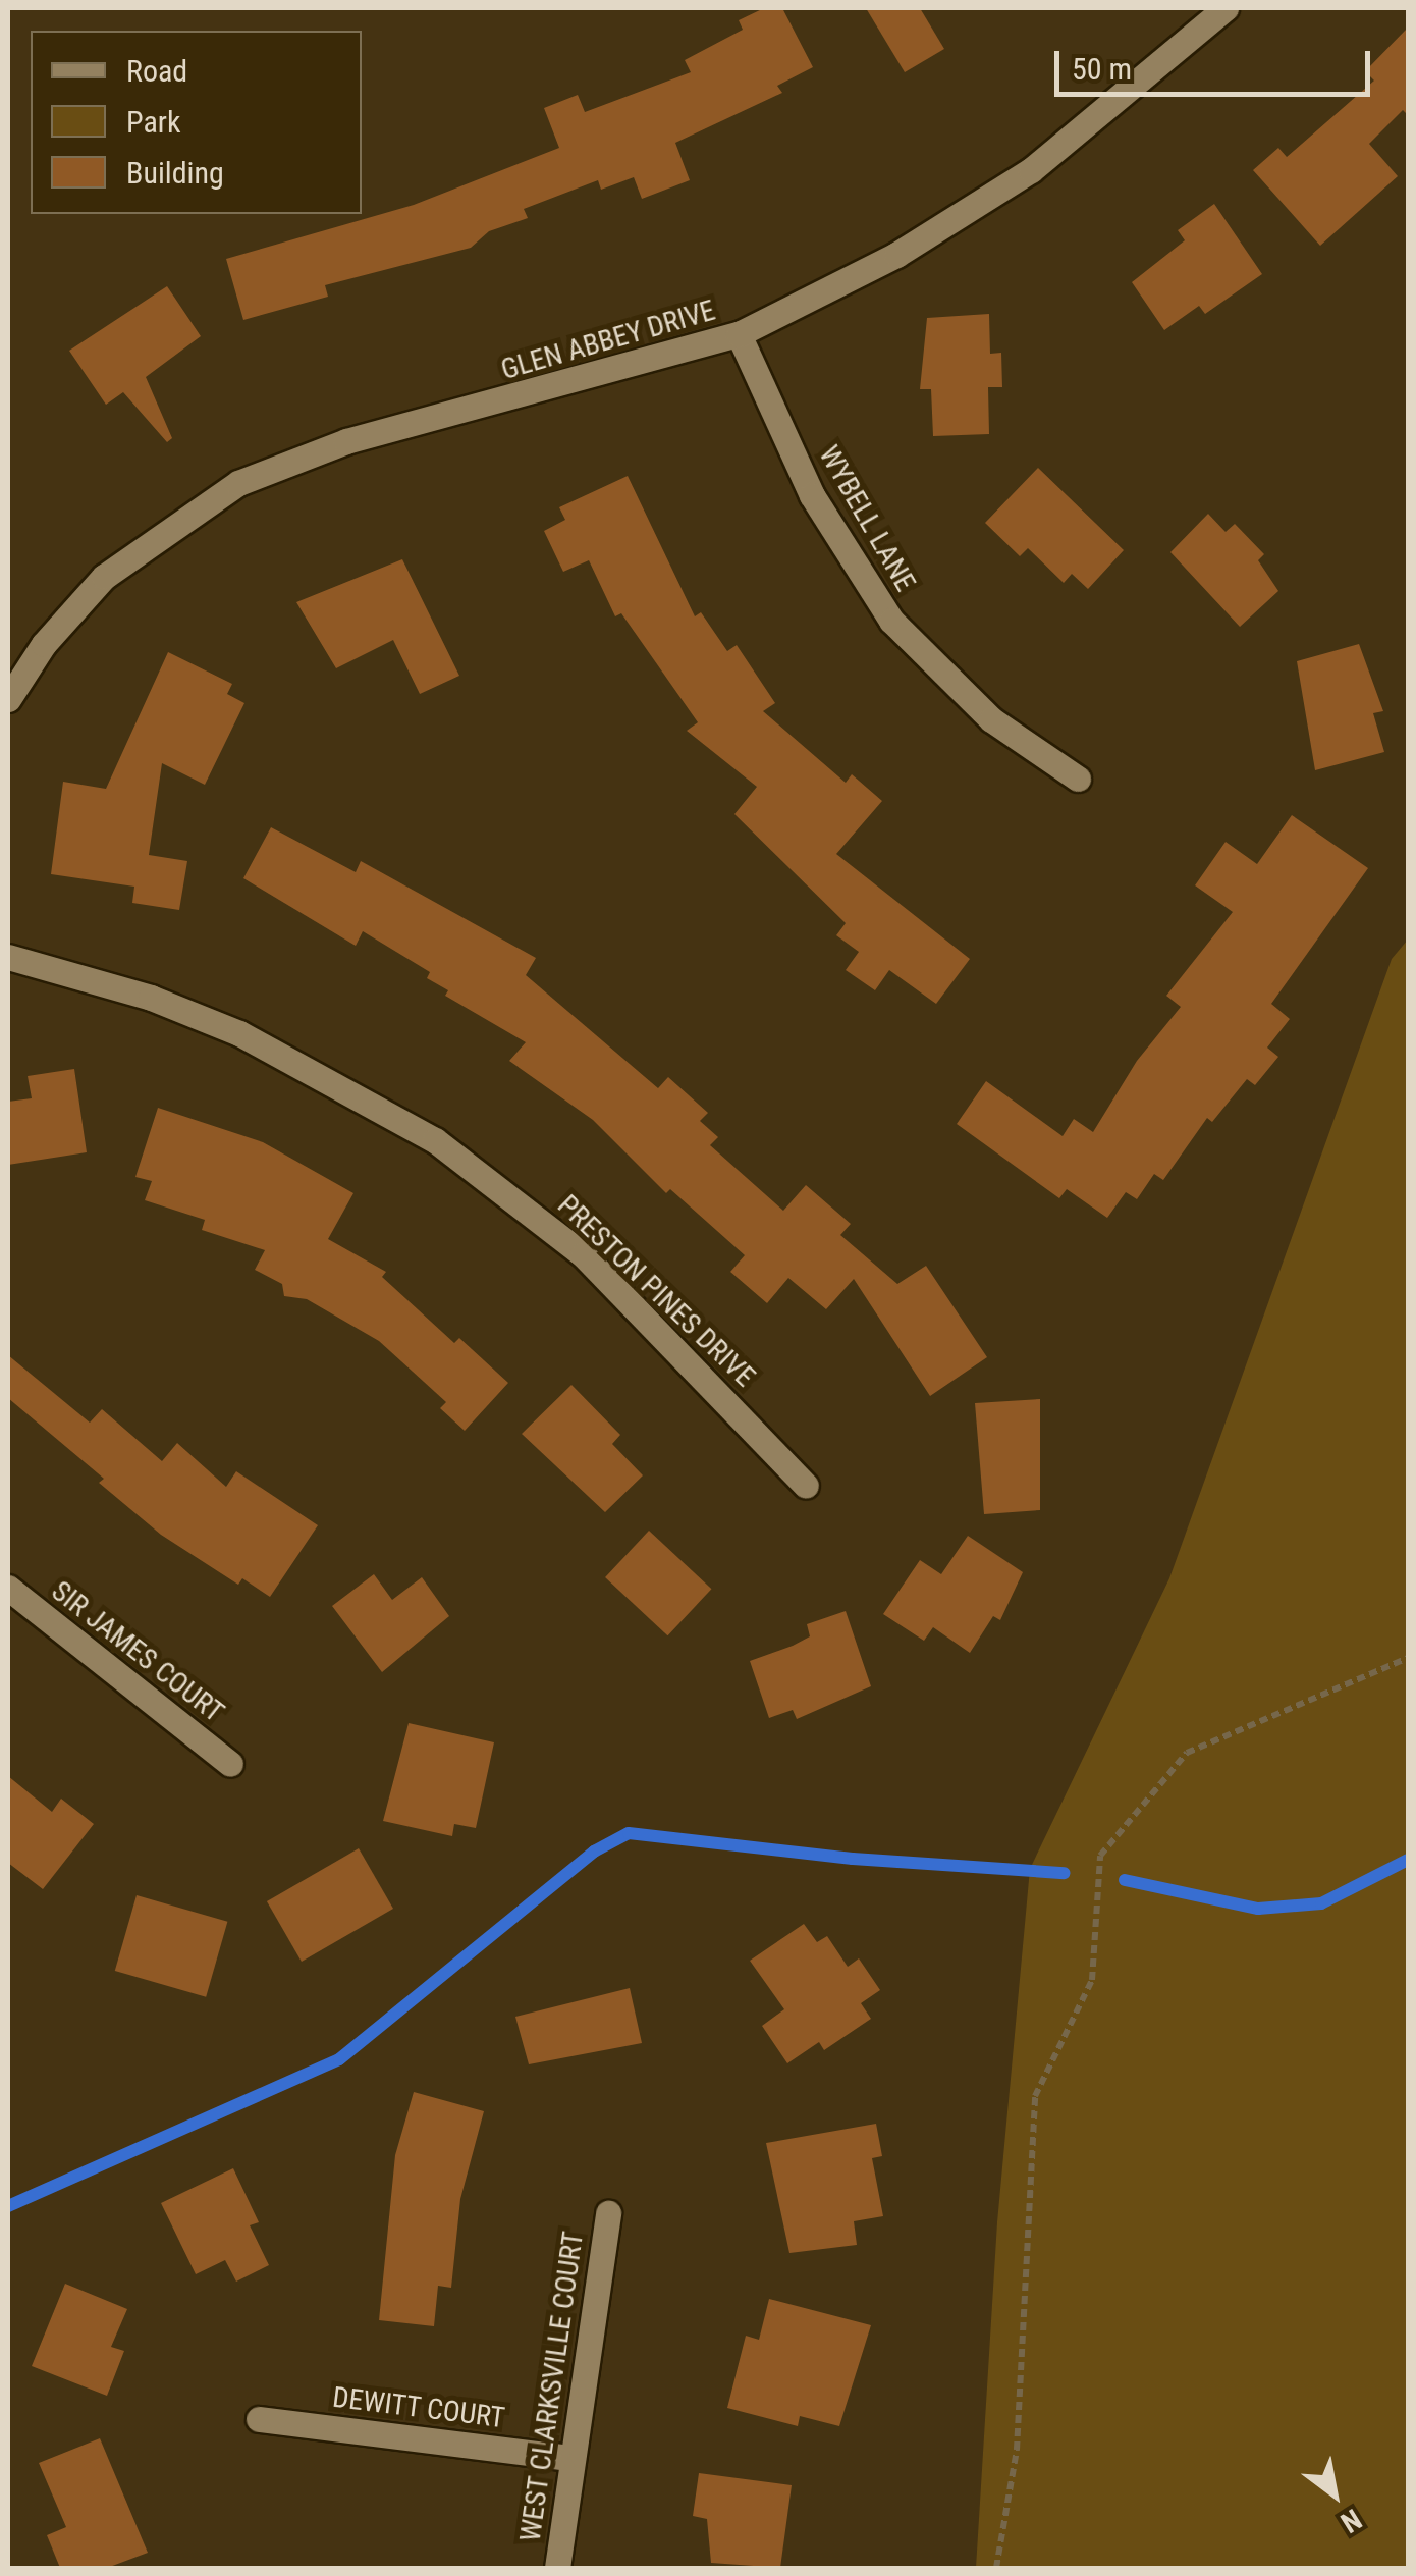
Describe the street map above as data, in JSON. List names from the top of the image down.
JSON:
{
  "streets": {
    "street": [
      "GLEN ABBEY DRIVE",
      "WYBELL LANE",
      "PRESTON PINES DRIVE",
      "SIR JAMES COURT",
      "WEST CLARKSVILLE COURT",
      "DEWITT COURT"
    ]
  },
  "crossings": [
    ["GLEN ABBEY DRIVE", "WYBELL LANE"],
    ["WEST CLARKSVILLE COURT", "DEWITT COURT"]
  ],
  "legend": ["Road", "Park", "Building"],
  "scale_bar": "50 m",
  "north": "bottom right"
}
